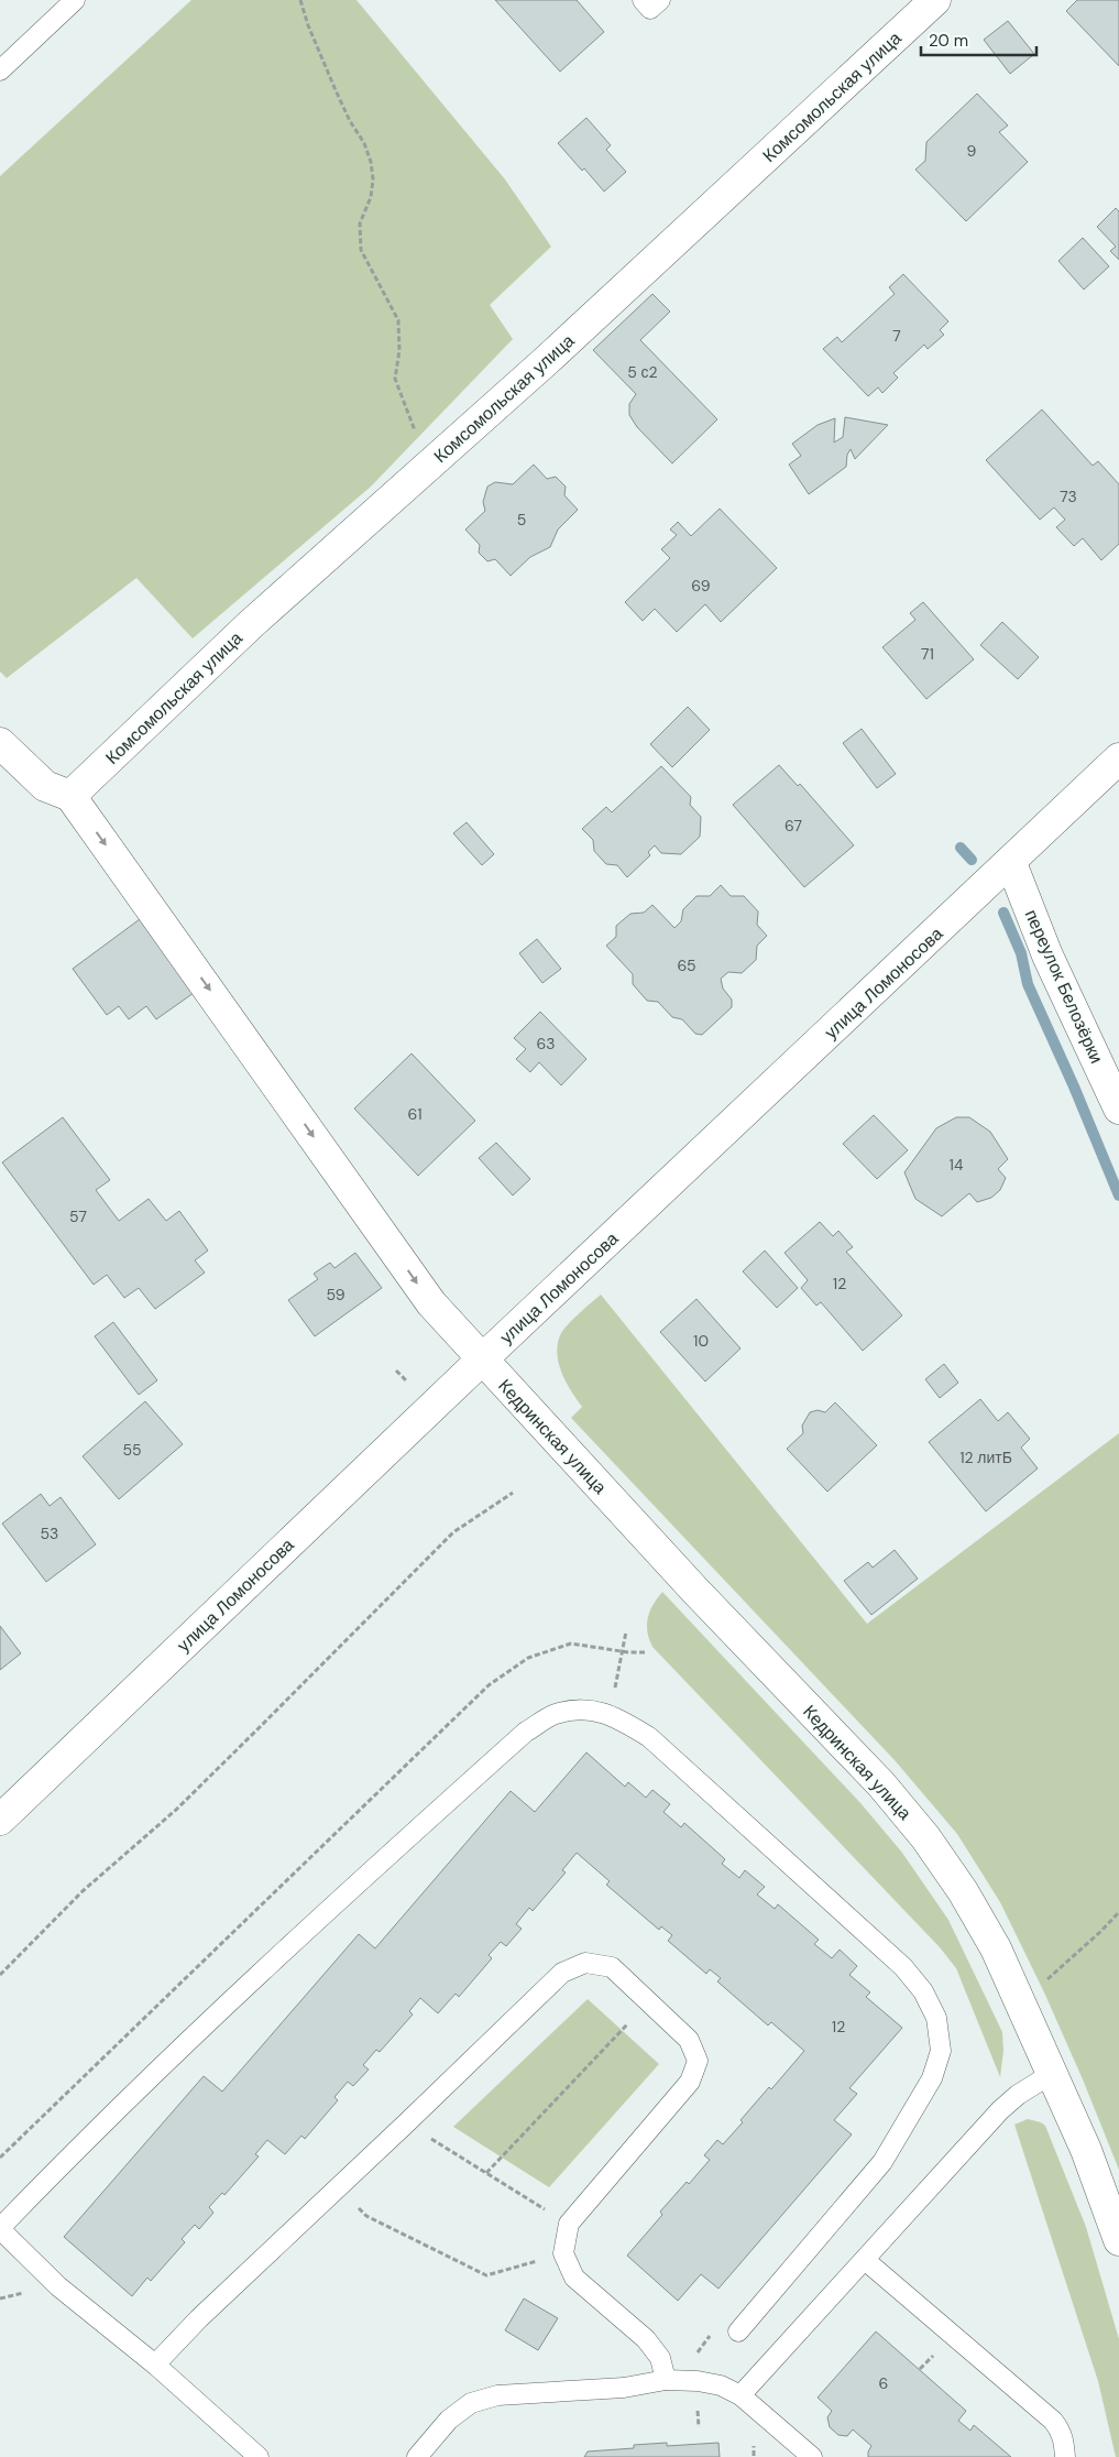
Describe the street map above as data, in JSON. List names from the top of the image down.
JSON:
{
  "streets": {
    "street": [
      "Комсомольская улица",
      "улица Ломоносова",
      "переулок Белозёрки",
      "Кедринская улица"
    ]
  },
  "crossings": [
    ["Комсомольская улица", "Кедринская улица"],
    ["улица Ломоносова", "переулок Белозёрки"],
    ["улица Ломоносова", "Кедринская улица"]
  ],
  "one_way": ["Кедринская улица"],
  "house_numbers": [
    "9",
    "7",
    "5 с2",
    "73",
    "5",
    "69",
    "71",
    "67",
    "65",
    "63",
    "61",
    "14",
    "57",
    "12",
    "59",
    "10",
    "55",
    "12 литБ",
    "53",
    "12",
    "6"
  ],
  "scale_bar": "20 m"
}
